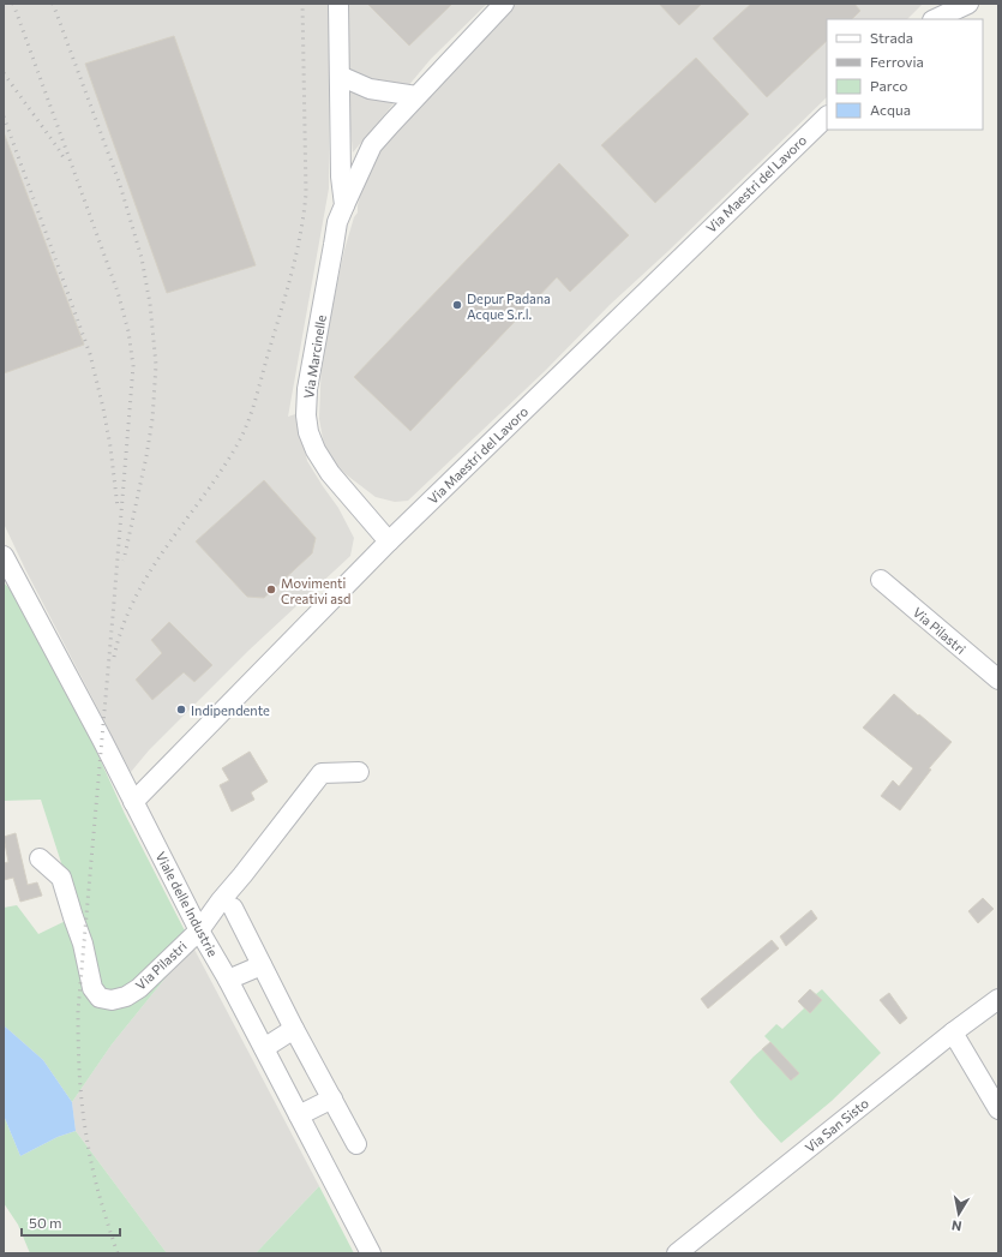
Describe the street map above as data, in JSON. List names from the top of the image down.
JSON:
{
  "streets": {
    "street": [
      "Via Maestri del Lavoro",
      "Via Marcinelle",
      "Via Pilastri",
      "Viale delle Industrie",
      "Via San Sisto"
    ]
  },
  "crossings": [
    ["Via Maestri del Lavoro", "Via Marcinelle"],
    ["Via Maestri del Lavoro", "Viale delle Industrie"],
    ["Via Pilastri", "Viale delle Industrie"]
  ],
  "places": ["Depur Padana Acque S.r.l.", "Movimenti Creativi asd", "Indipendente"],
  "legend": [
    "Strada",
    "Ferrovia",
    "Parco",
    "Acqua"
  ],
  "scale_bar": "50 m",
  "north": "bottom"
}
